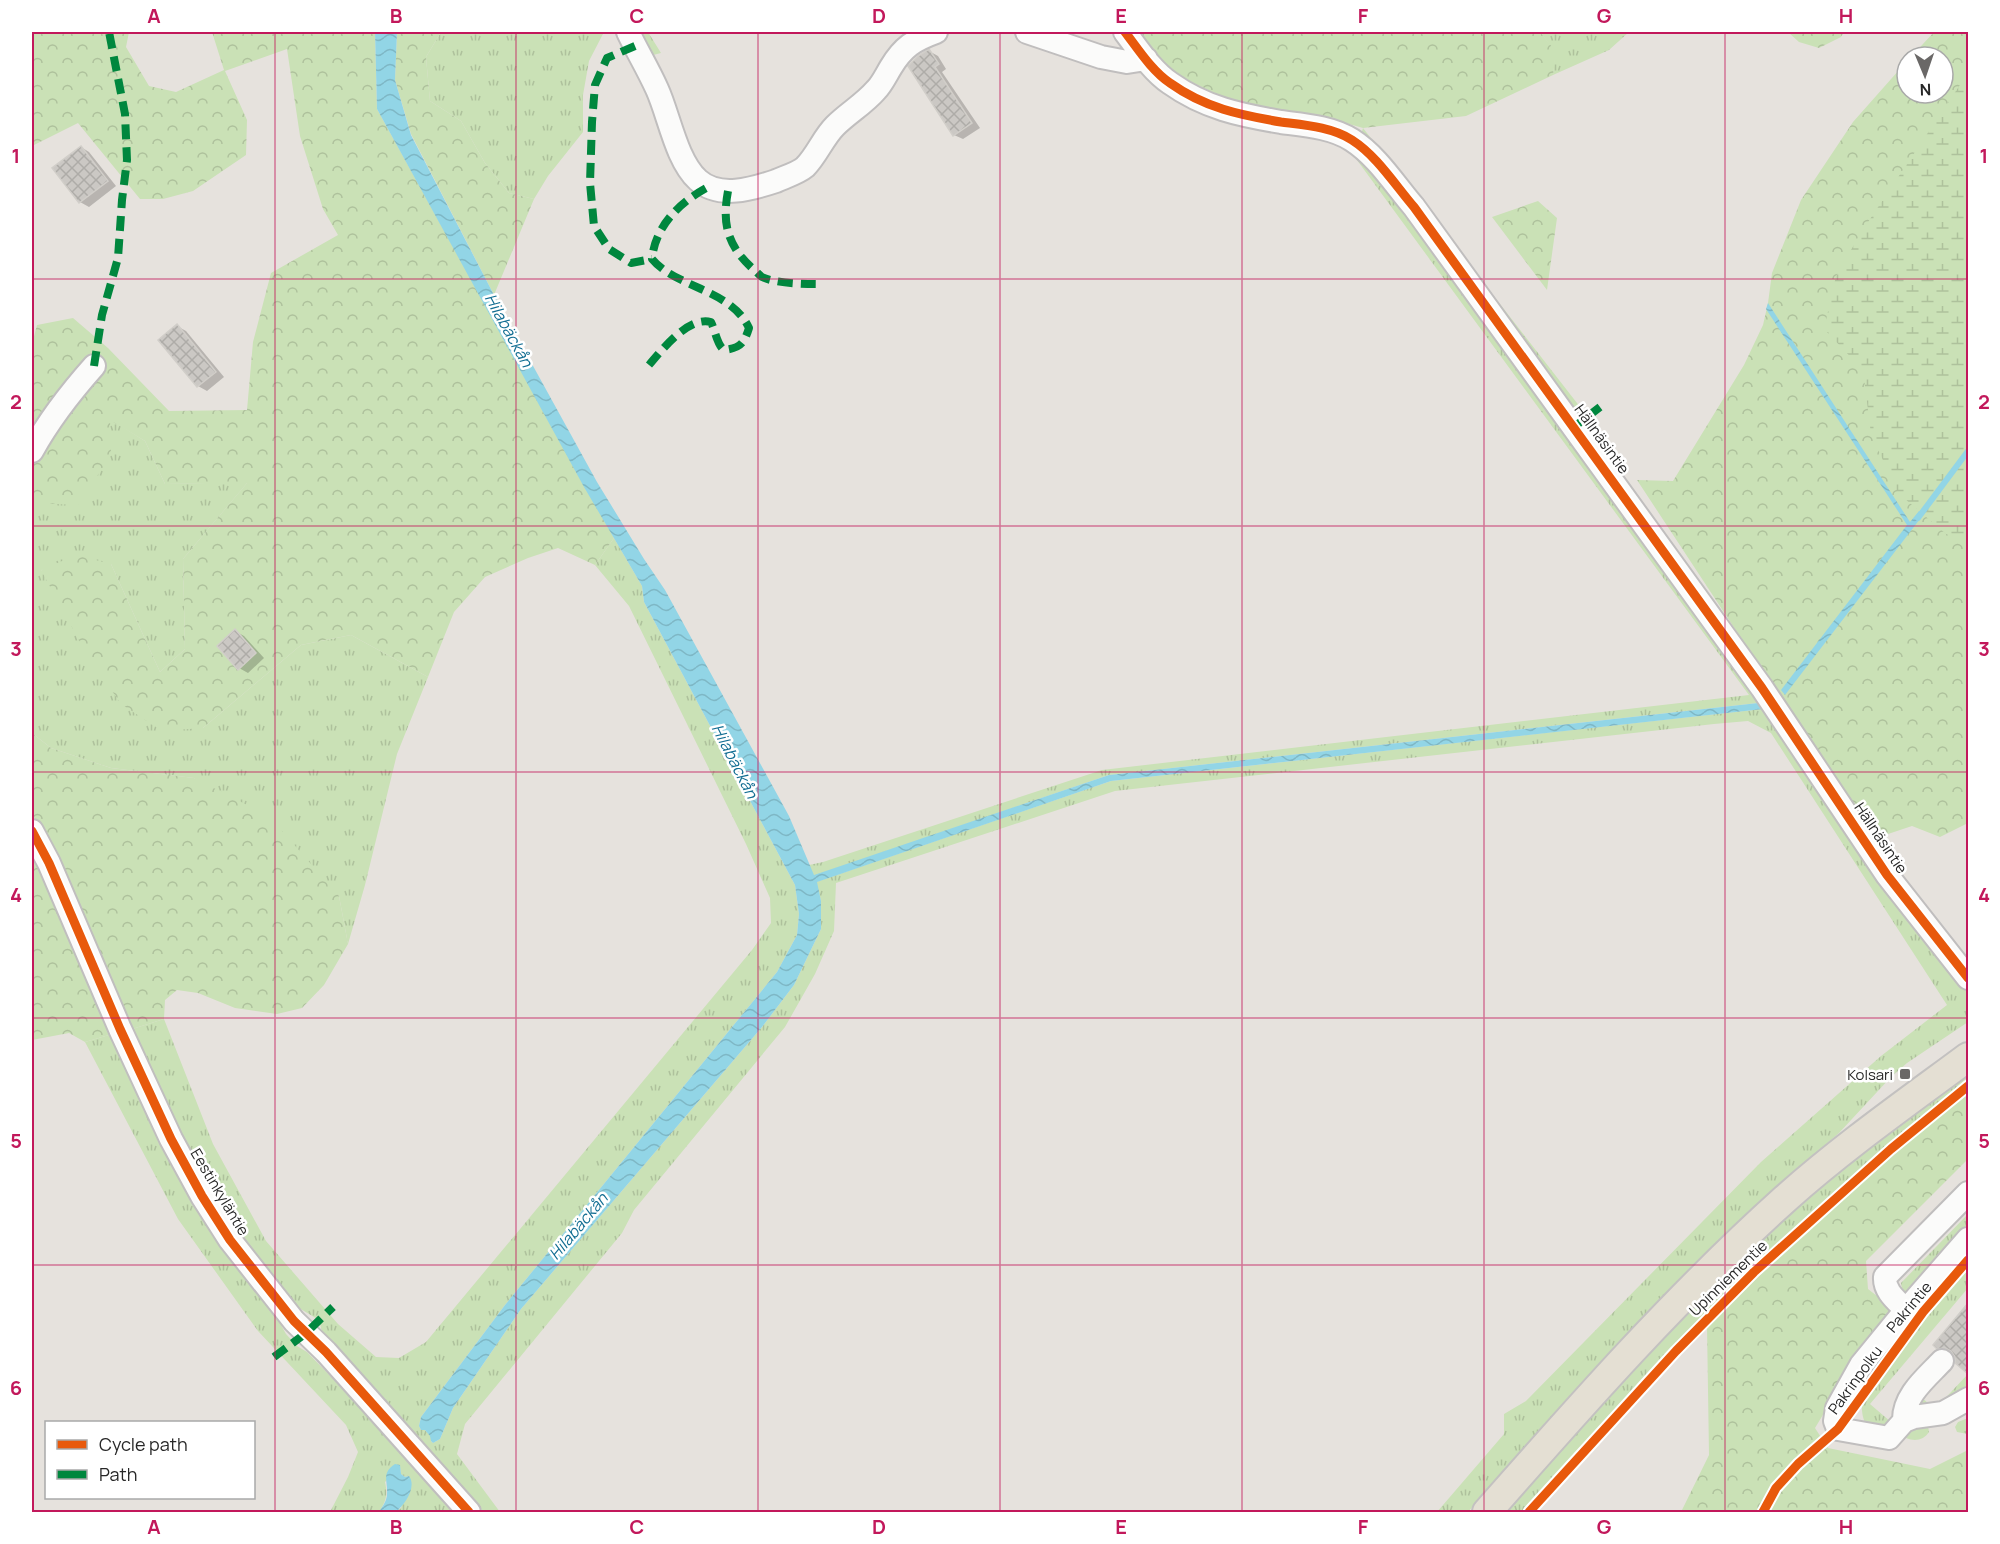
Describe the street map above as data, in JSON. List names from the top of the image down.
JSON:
{
  "streets": {
    "main road": ["Upinniementie"],
    "street": ["Hällnäsintie", "Eestinkyläntie", "Pakrintie"],
    "cycle path": ["Pakrinpolku"]
  },
  "water": ["Hilabäckån"],
  "places": {
    "transit": ["Kolsari"]
  },
  "legend": ["Cycle path", "Path"],
  "north": "bottom",
  "grid": {
    "columns": [
      "A",
      "B",
      "C",
      "D",
      "E",
      "F",
      "G",
      "H"
    ],
    "rows": [
      "1",
      "2",
      "3",
      "4",
      "5",
      "6"
    ]
  }
}
